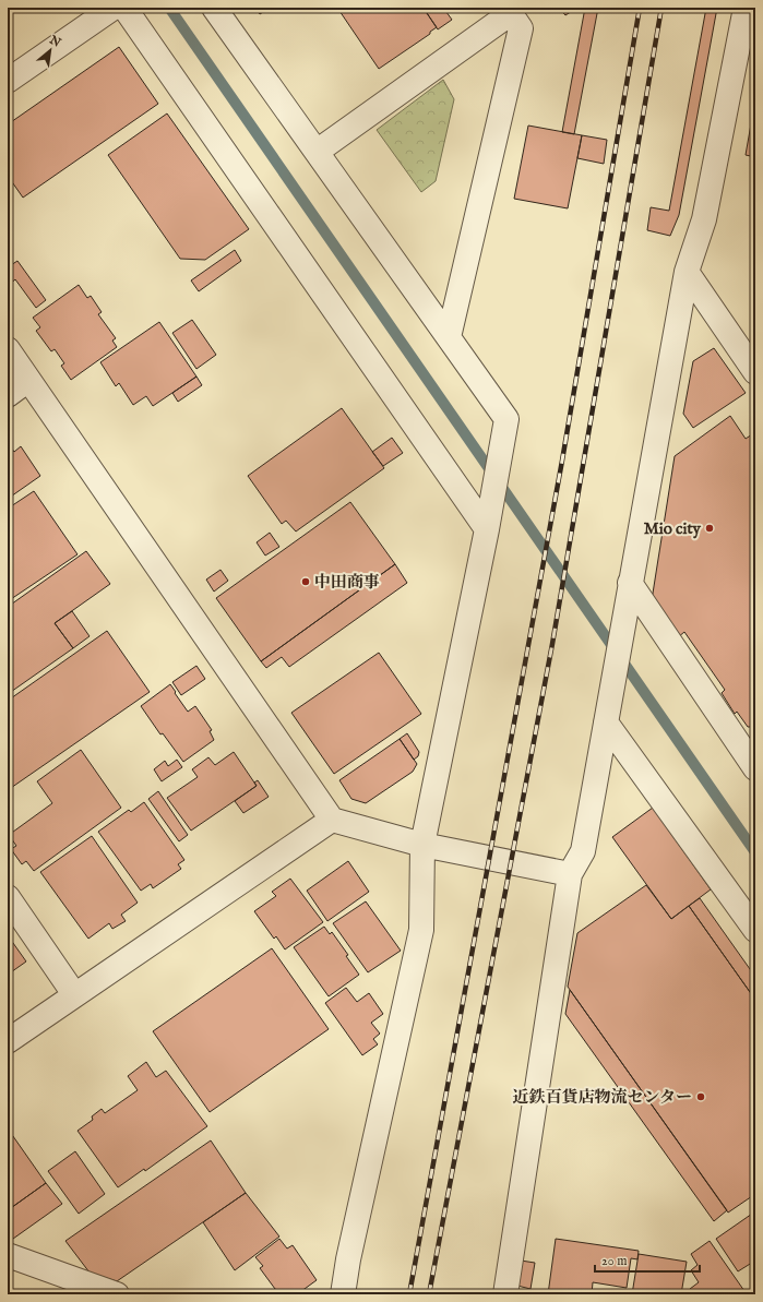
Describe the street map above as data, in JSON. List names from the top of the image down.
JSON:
{
  "places": ["Mio city", "中田商事", "近鉄百貨店物流センター"],
  "scale_bar": "20 m",
  "north": "top right"
}
